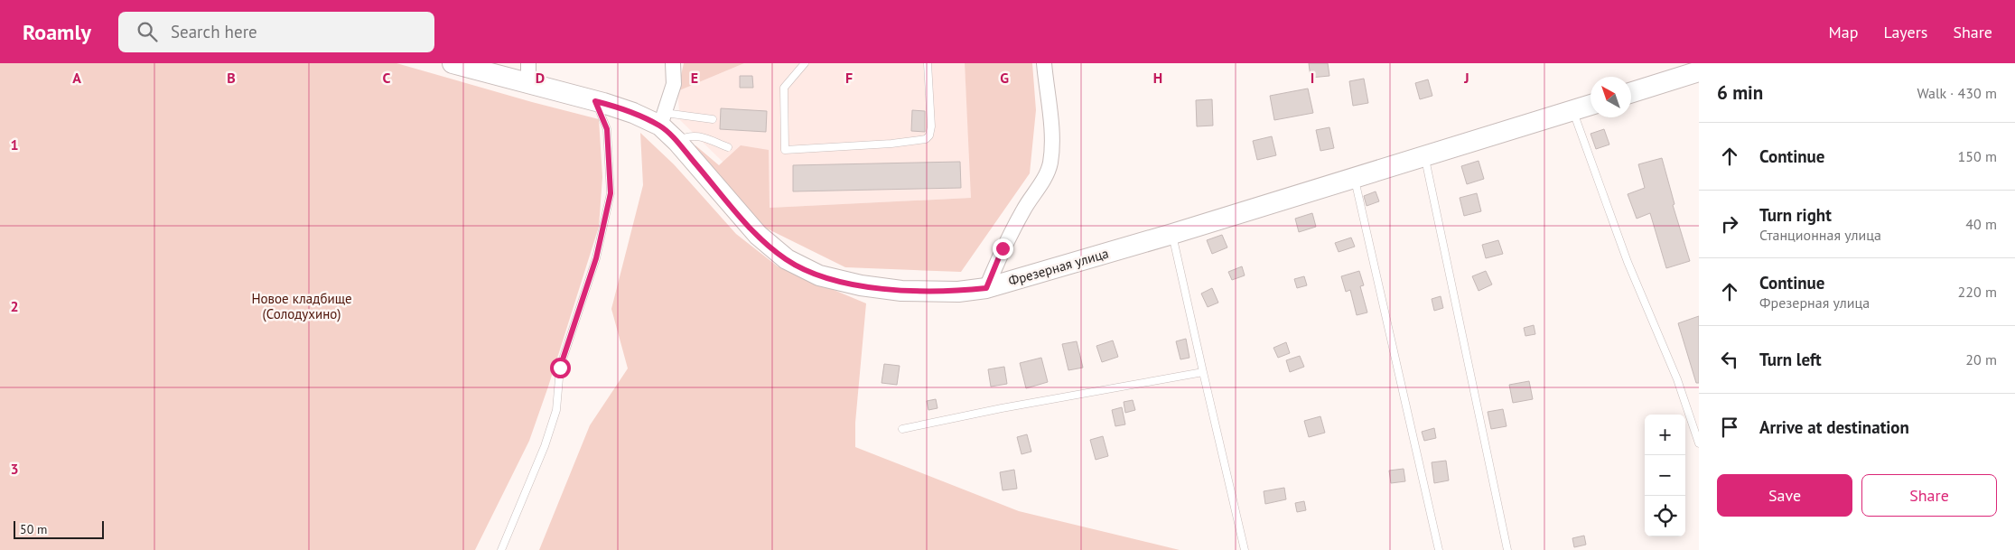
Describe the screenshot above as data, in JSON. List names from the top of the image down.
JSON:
{
  "streets": {
    "street": ["Фрезерная улица"]
  },
  "parks": ["Новое кладбище (Солодухино)"],
  "scale_bar": "50 m",
  "north": "top left",
  "page": {
    "header": "Roamly",
    "search": "Search here",
    "nav": ["Map", "Layers", "Share"],
    "heading": ["6 min", "Walk · 430 m"],
    "list": [
      ["Continue", "150 m"],
      ["Turn right", "Станционная улица", "40 m"],
      ["Continue", "Фрезерная улица", "220 m"],
      ["Turn left", "20 m"],
      "Arrive at destination"
    ],
    "map_buttons": ["+", "−"],
    "buttons": ["Save", "Share"],
    "scale": "50 m"
  },
  "grid": {
    "columns": [
      "A",
      "B",
      "C",
      "D",
      "E",
      "F",
      "G",
      "H",
      "I",
      "J"
    ],
    "rows": ["1", "2", "3"]
  }
}
